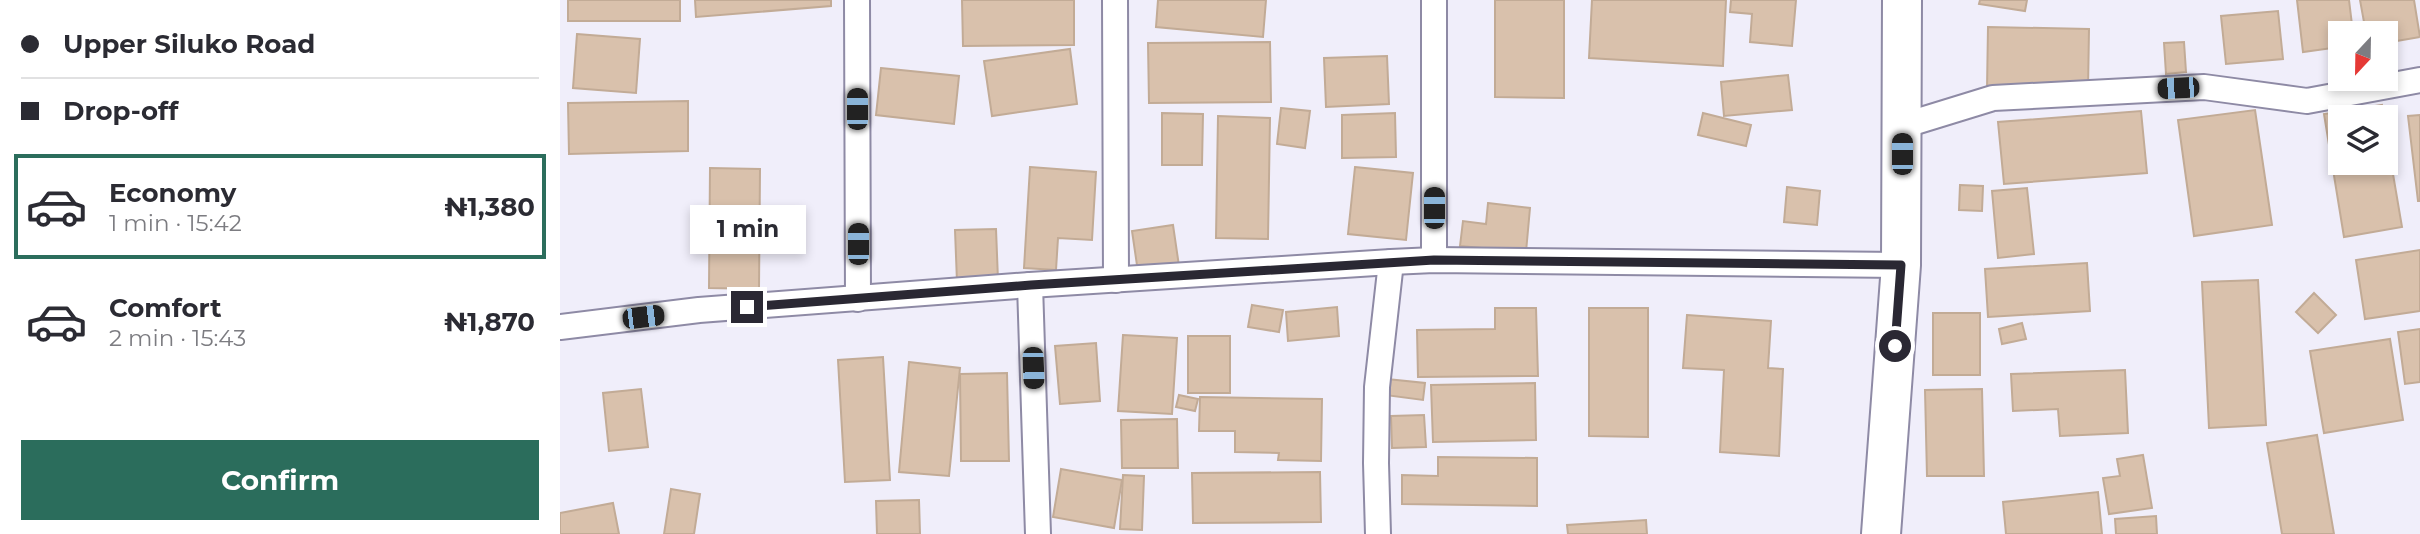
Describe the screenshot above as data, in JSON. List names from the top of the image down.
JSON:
{
  "north": "bottom",
  "page": {
    "banner": ["Upper Siluko Road", "Drop-off"],
    "list": [
      {
        "name": "Economy",
        "note": "1 min · 15:42",
        "value": "₦1,380"
      },
      {
        "name": "Comfort",
        "note": "2 min · 15:43",
        "value": "₦1,870"
      }
    ],
    "bubble": "1 min",
    "buttons": "Confirm"
  }
}
